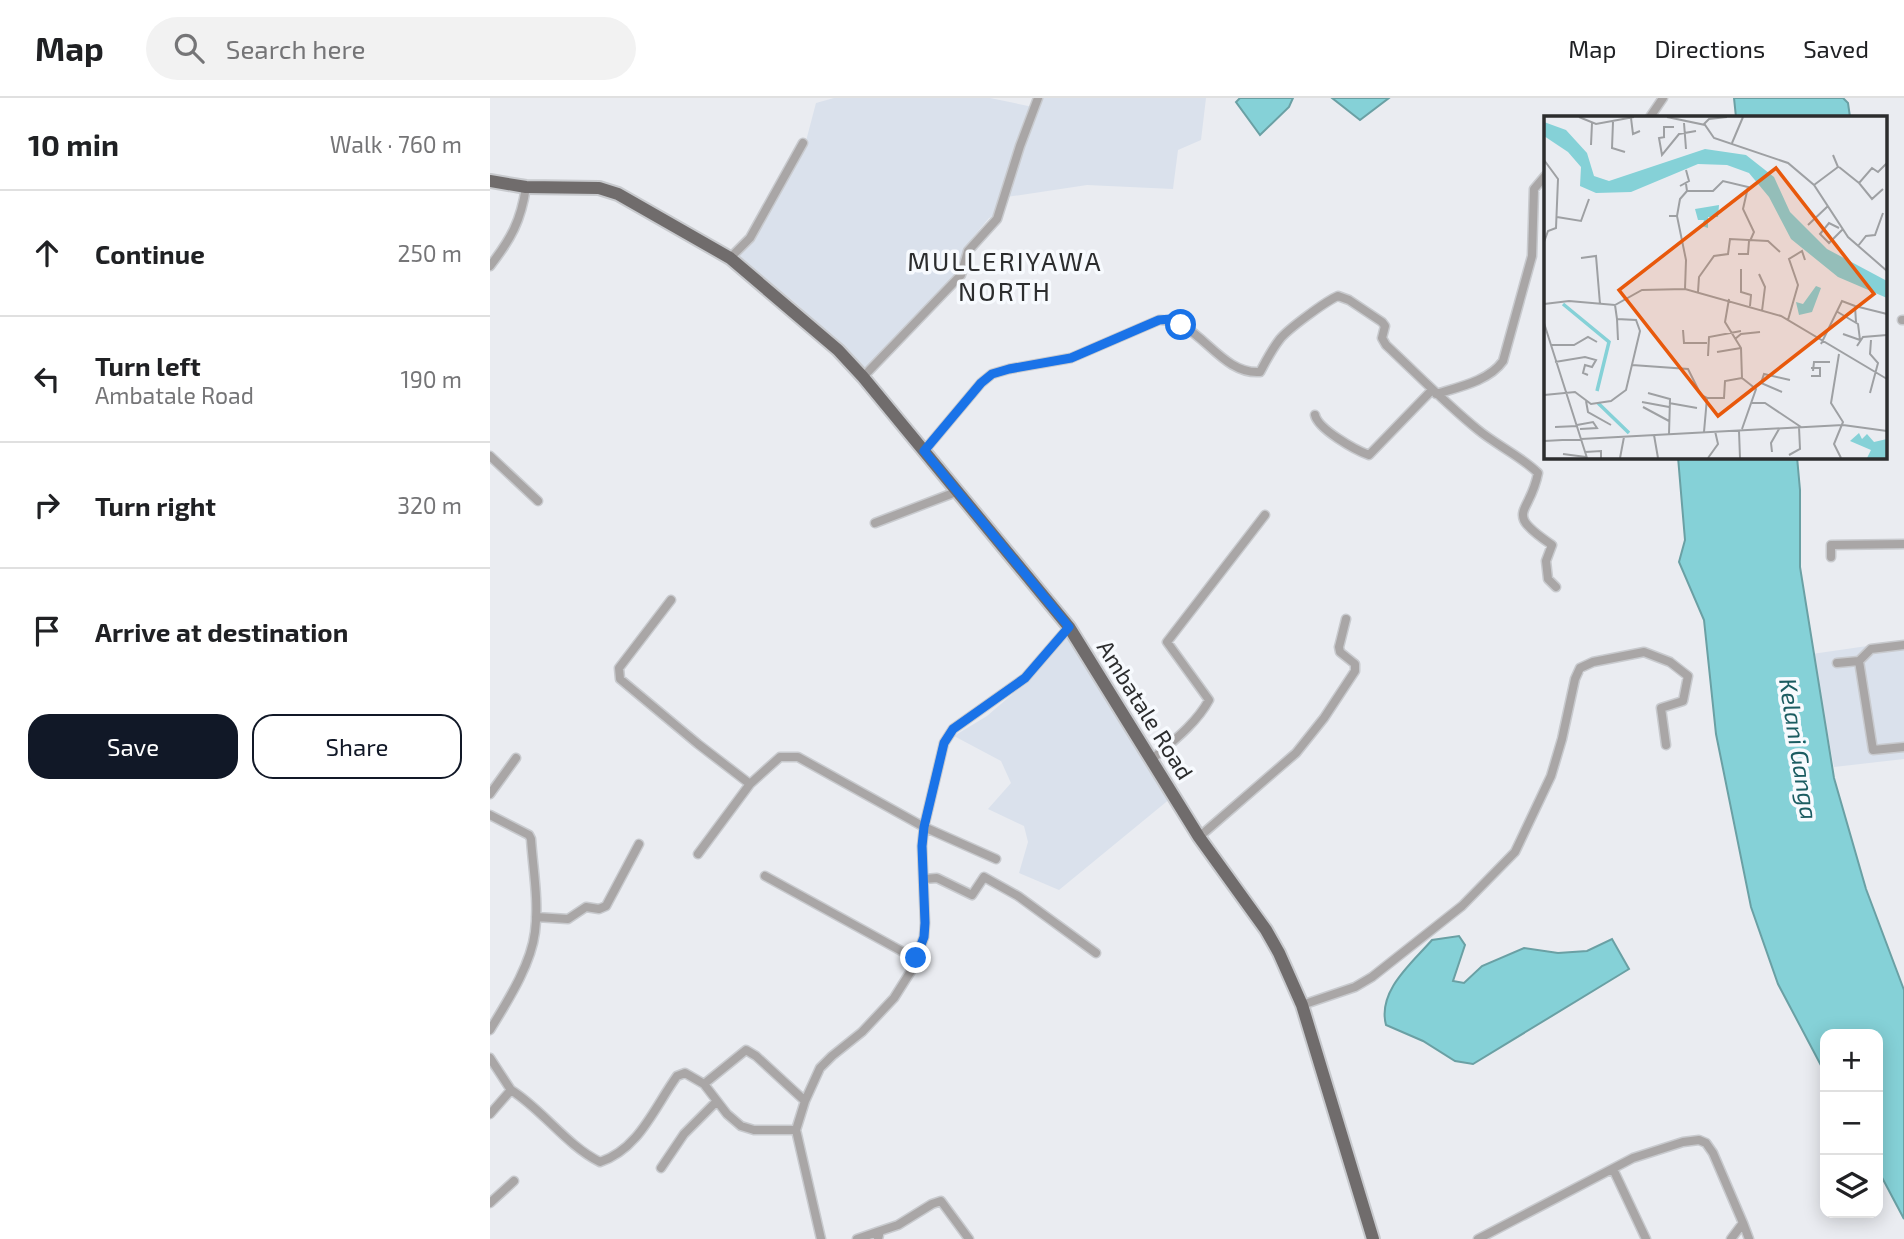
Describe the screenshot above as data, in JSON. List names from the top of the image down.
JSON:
{
  "streets": {
    "main road": ["Ambatale Road"]
  },
  "districts": ["MULLERIYAWA NORTH"],
  "water": ["Kelani Ganga"],
  "page": {
    "header": "Map",
    "search": "Search here",
    "nav": ["Map", "Directions", "Saved"],
    "heading": ["10 min", "Walk · 760 m"],
    "list": [
      ["Continue", "250 m"],
      ["Turn left", "Ambatale Road", "190 m"],
      ["Turn right", "320 m"],
      "Arrive at destination"
    ],
    "buttons": ["Save", "Share"],
    "map_buttons": ["+", "−"]
  }
}
